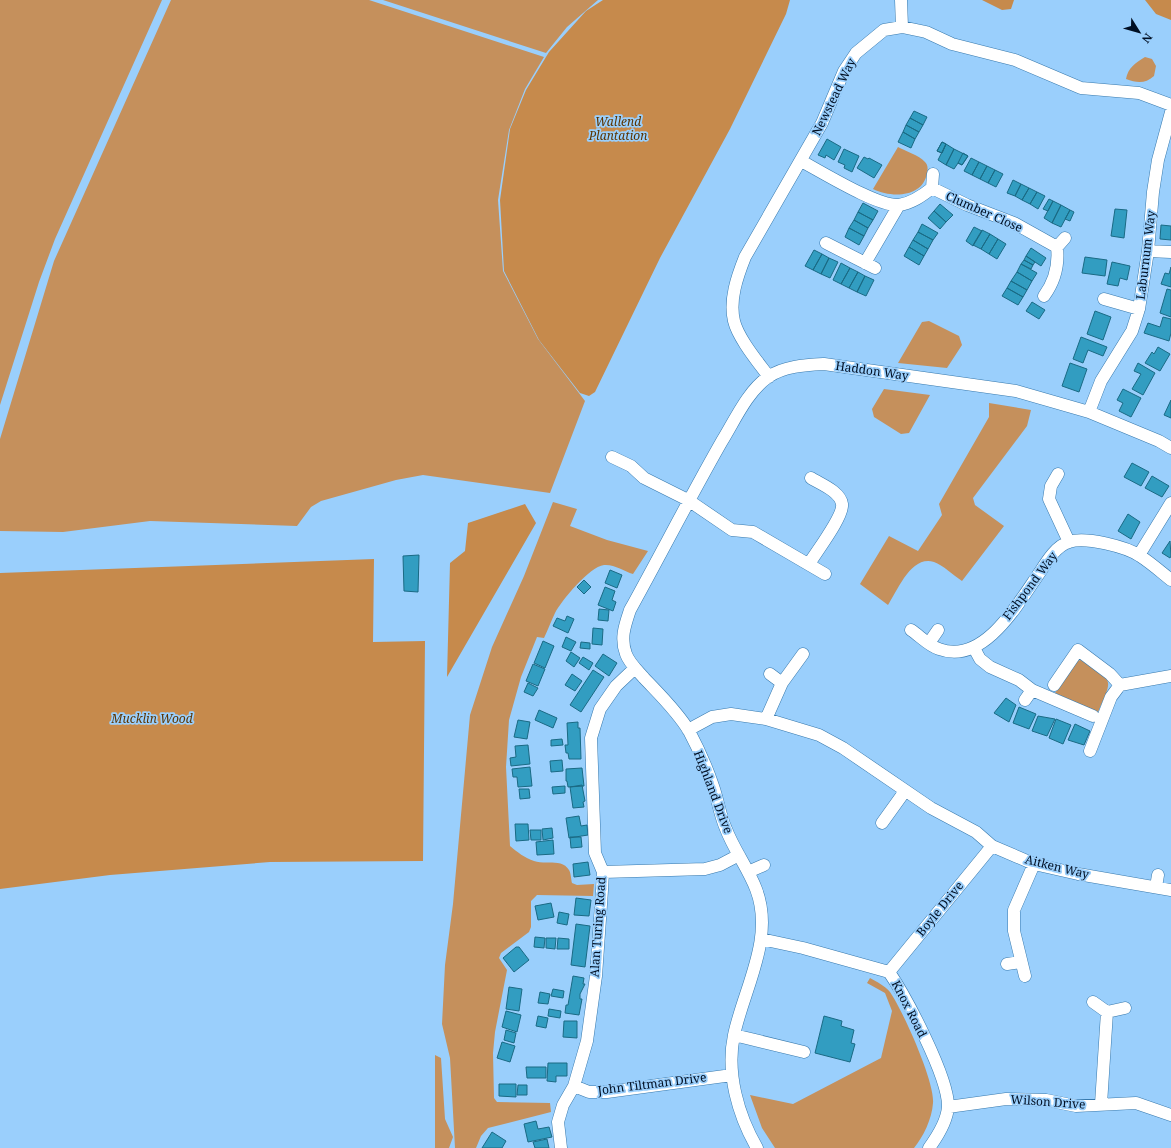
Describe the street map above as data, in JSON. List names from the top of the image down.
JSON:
{
  "streets": {
    "street": [
      "Newstead Way",
      "Clumber Close",
      "Laburnum Way",
      "Haddon Way",
      "Fishpond Way",
      "Highland Drive",
      "Aitken Way",
      "Boyle Drive",
      "Alan Turing Road",
      "Knox Road",
      "John Tiltman Drive",
      "Wilson Drive"
    ]
  },
  "crossings": [
    ["Newstead Way", "Haddon Way"],
    ["Laburnum Way", "Haddon Way"],
    ["Haddon Way", "Highland Drive"],
    ["Highland Drive", "Aitken Way"],
    ["Highland Drive", "Alan Turing Road"],
    ["Highland Drive", "Knox Road"],
    ["Highland Drive", "John Tiltman Drive"],
    ["Aitken Way", "Boyle Drive"],
    ["Boyle Drive", "Knox Road"],
    ["Alan Turing Road", "John Tiltman Drive"],
    ["Knox Road", "Wilson Drive"]
  ],
  "parks": ["Wallend Plantation", "Mucklin Wood"],
  "north": "bottom right"
}
